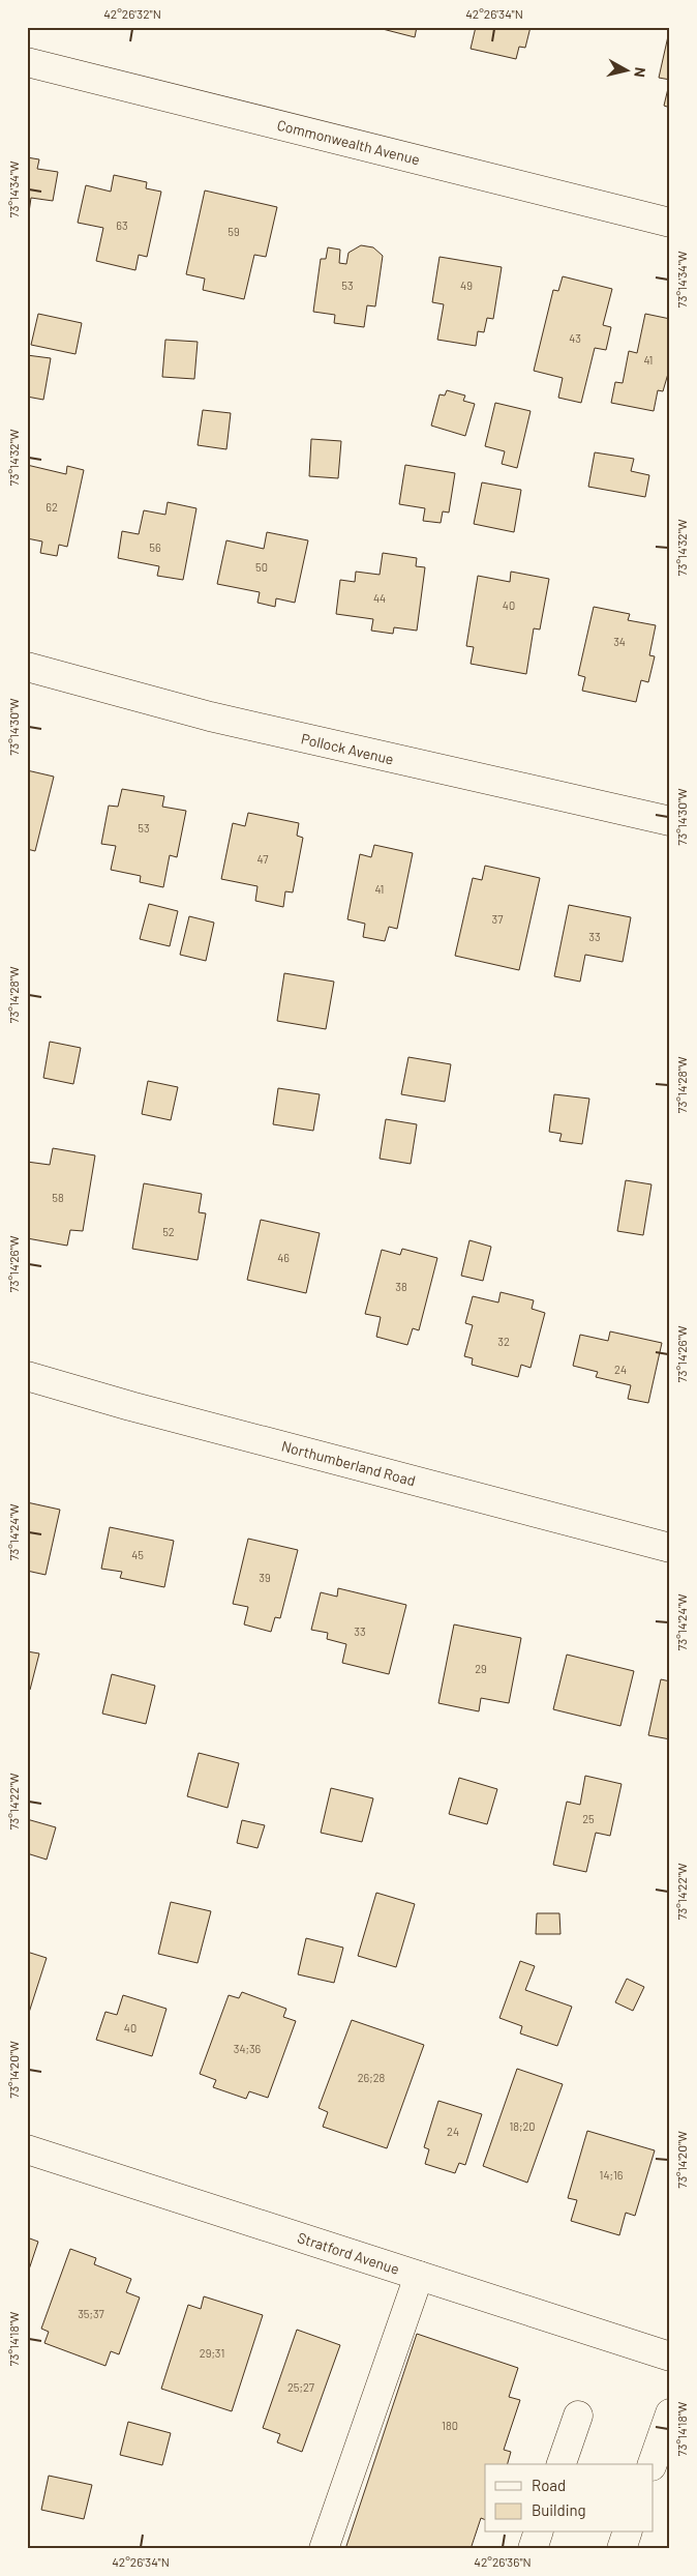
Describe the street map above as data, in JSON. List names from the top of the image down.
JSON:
{
  "streets": {
    "street": [
      "Commonwealth Avenue",
      "Pollock Avenue",
      "Northumberland Road",
      "Stratford Avenue"
    ]
  },
  "house_numbers": [
    "63",
    "59",
    "53",
    "49",
    "43",
    "41",
    "62",
    "56",
    "50",
    "44",
    "40",
    "34",
    "53",
    "47",
    "41",
    "37",
    "33",
    "58",
    "52",
    "46",
    "38",
    "32",
    "24",
    "45",
    "39",
    "33",
    "29",
    "25",
    "40",
    "34;36",
    "26;28",
    "18;20",
    "24",
    "14;16",
    "35;37",
    "29;31",
    "25;27",
    "180"
  ],
  "legend": ["Road", "Building"],
  "north": "right",
  "coordinates": [
    "42°26'32\"N",
    "42°26'34\"N",
    "73°14'34\"W",
    "73°14'32\"W",
    "73°14'30\"W",
    "73°14'28\"W",
    "73°14'26\"W",
    "73°14'24\"W",
    "73°14'22\"W",
    "73°14'20\"W",
    "73°14'18\"W",
    "42°26'36\"N"
  ]
}
